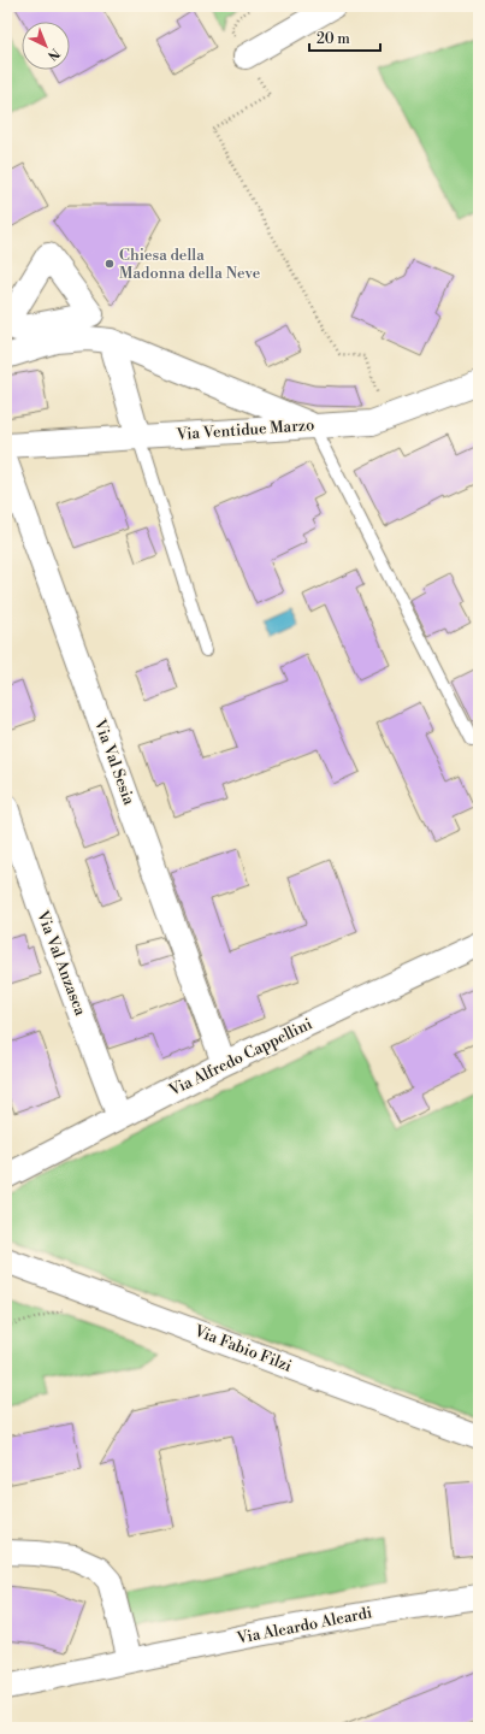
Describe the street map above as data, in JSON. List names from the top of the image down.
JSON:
{
  "streets": {
    "street": [
      "Via Ventidue Marzo",
      "Via Val Sesia",
      "Via Val Anzasca",
      "Via Alfredo Cappellini",
      "Via Fabio Filzi",
      "Via Aleardo Aleardi"
    ]
  },
  "crossings": [
    ["Via Val Sesia", "Via Alfredo Cappellini"],
    ["Via Val Anzasca", "Via Alfredo Cappellini"]
  ],
  "places": ["Chiesa della Madonna della Neve"],
  "scale_bar": "20 m",
  "north": "bottom right"
}
